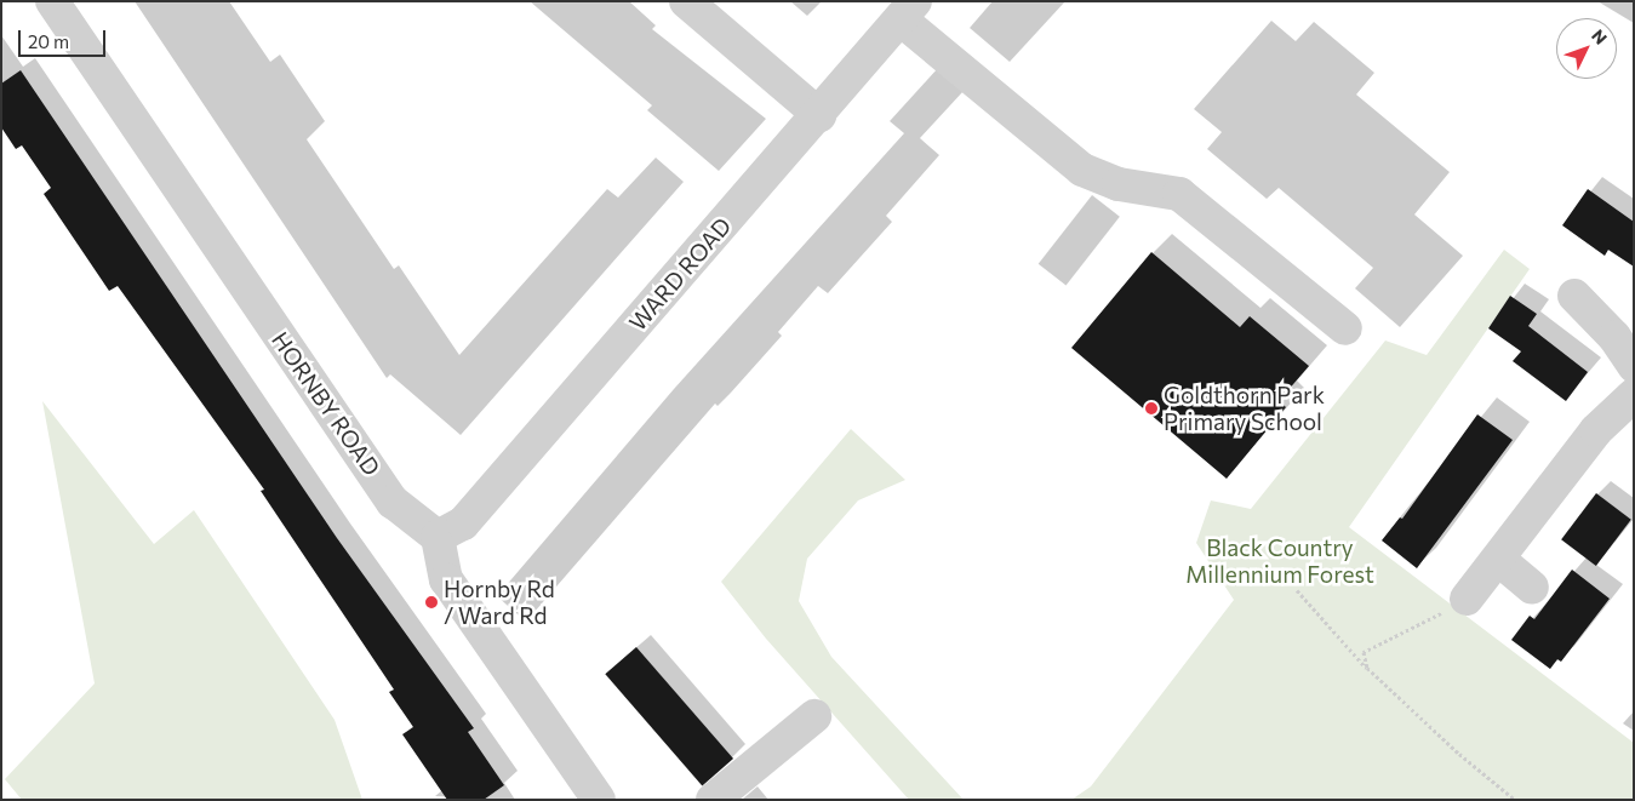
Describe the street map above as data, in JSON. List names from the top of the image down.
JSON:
{
  "streets": {
    "street": ["WARD ROAD", "HORNBY ROAD"]
  },
  "crossings": [
    ["WARD ROAD", "HORNBY ROAD"]
  ],
  "parks": ["Black Country Millennium Forest"],
  "places": ["Goldthorn Park Primary School", "Hornby Rd / Ward Rd"],
  "scale_bar": "20 m",
  "north": "top right"
}
